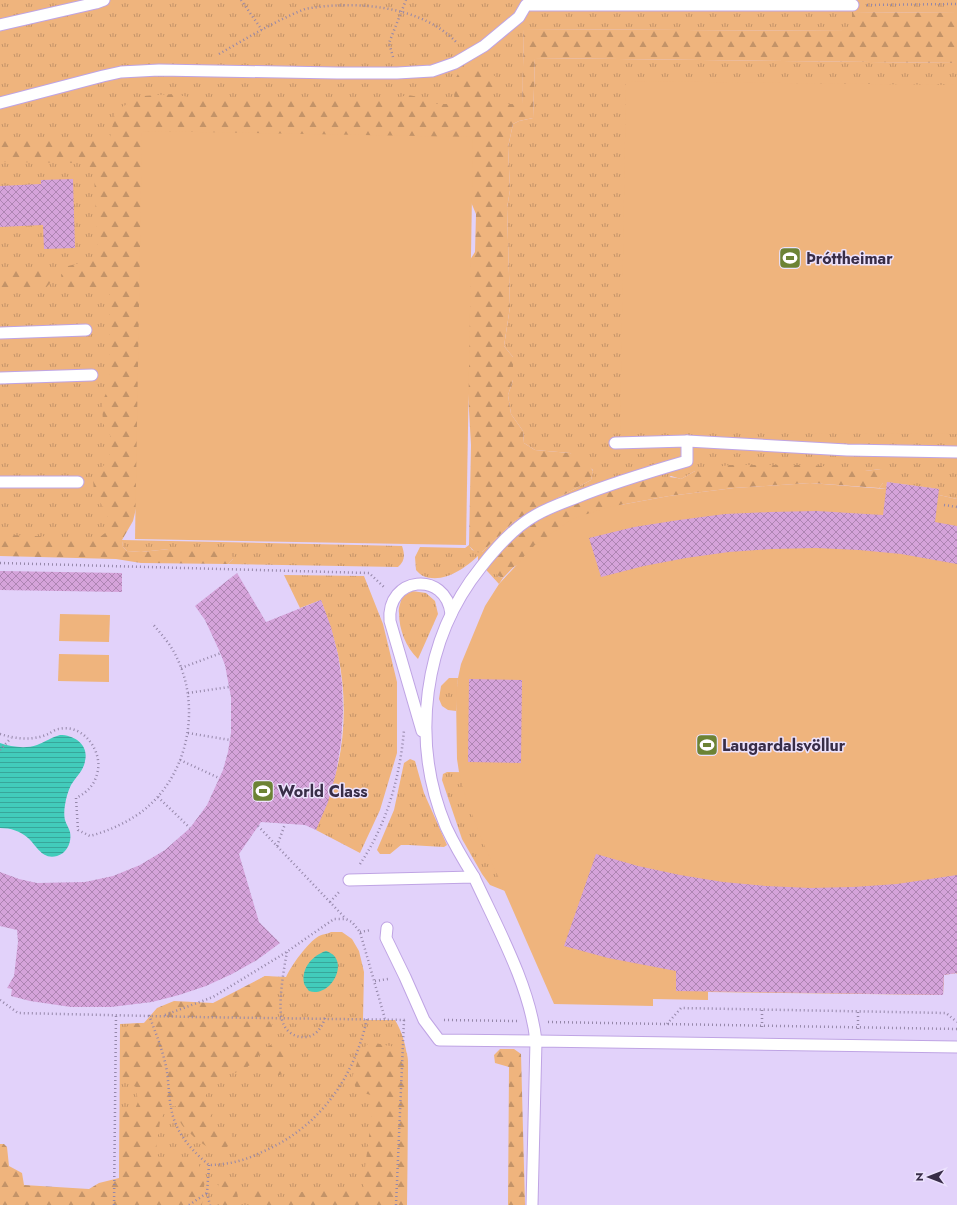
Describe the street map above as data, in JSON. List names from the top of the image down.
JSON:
{
  "places": {
    "sports": ["Þróttheimar", "Laugardalsvöllur", "World Class"]
  },
  "north": "left"
}
